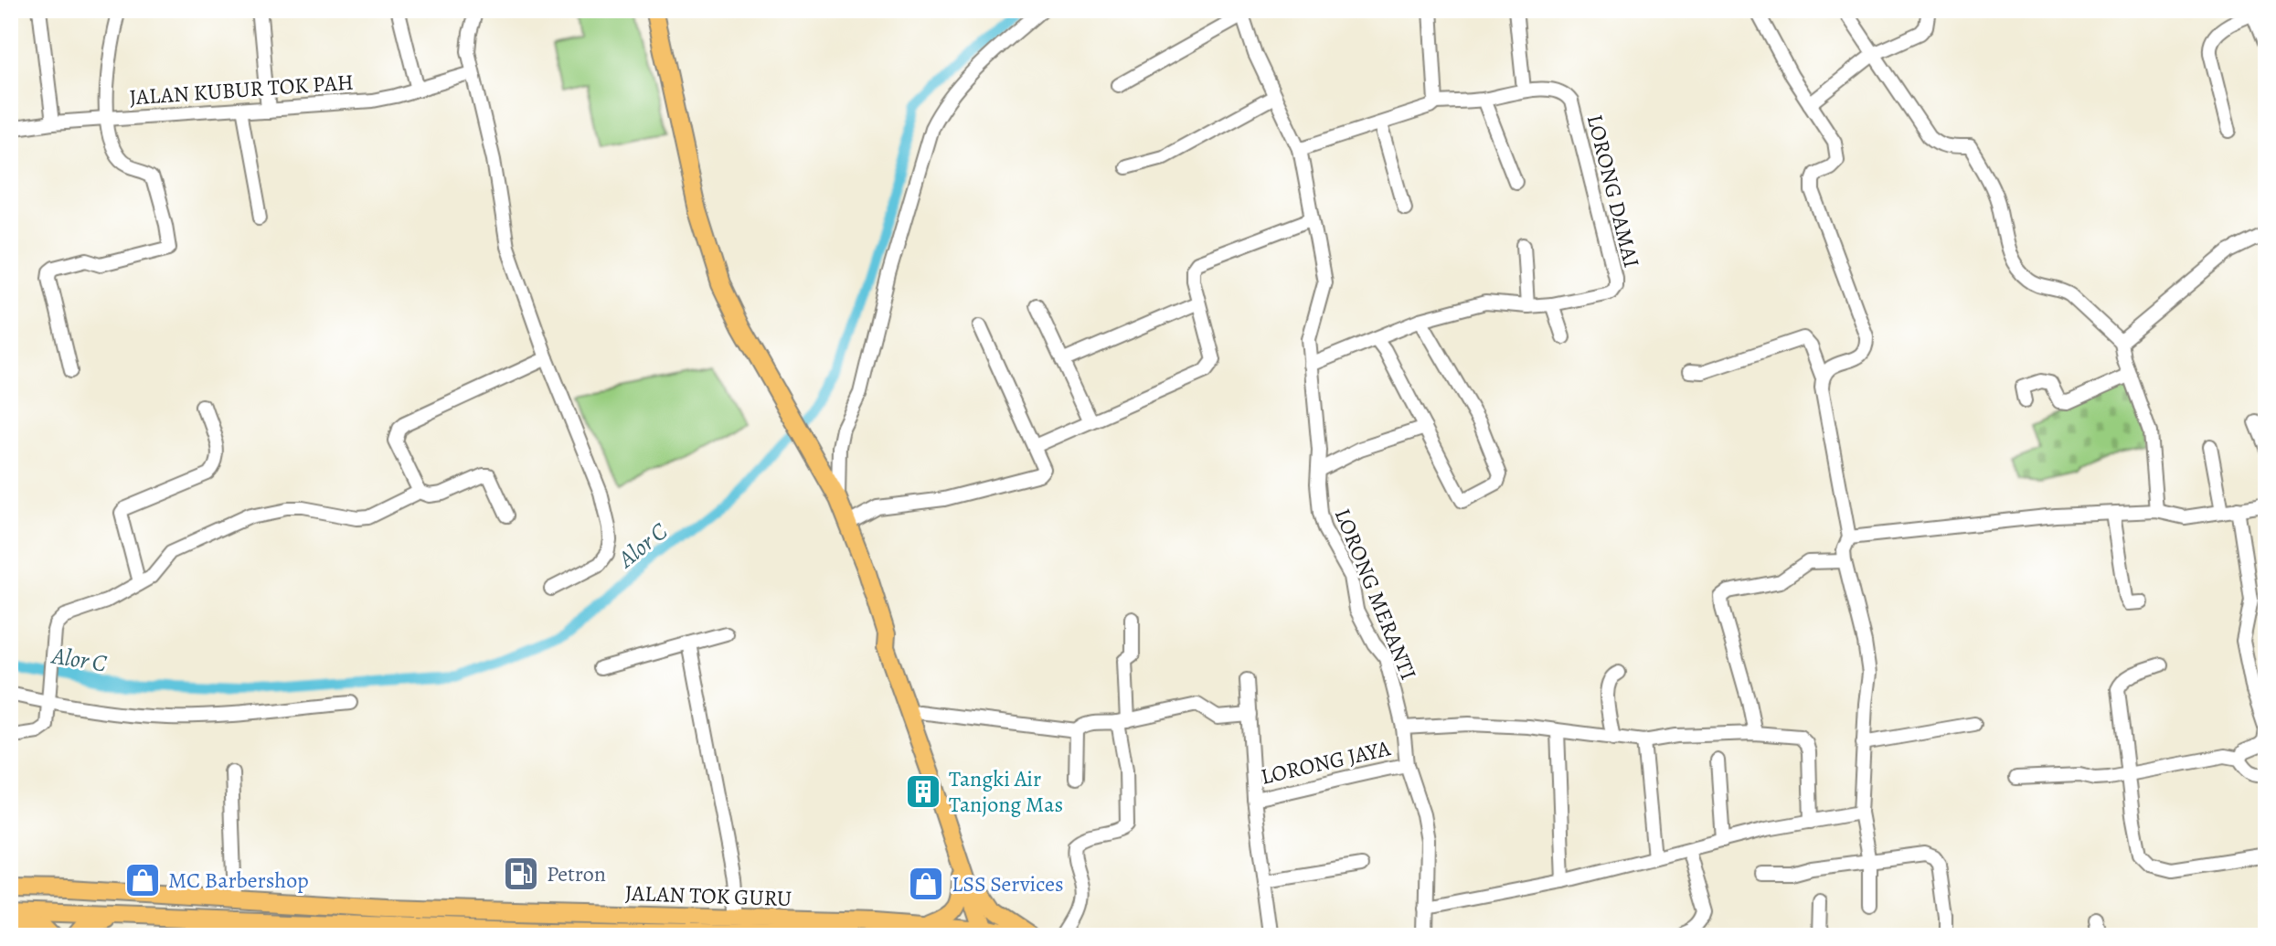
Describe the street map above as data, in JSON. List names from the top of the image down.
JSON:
{
  "streets": {
    "main road": ["JALAN TOK GURU"],
    "street": [
      "JALAN KUBUR TOK PAH",
      "LORONG DAMAI",
      "LORONG MERANTI",
      "LORONG JAYA"
    ]
  },
  "crossings": [
    ["LORONG DAMAI", "LORONG MERANTI"],
    ["LORONG MERANTI", "LORONG JAYA"]
  ],
  "water": ["Alor C"],
  "places": {
    "building": ["Tangki Air Tanjong Mas"],
    "fuel station": ["Petron"],
    "shop": ["MC Barbershop", "LSS Services"]
  }
}
